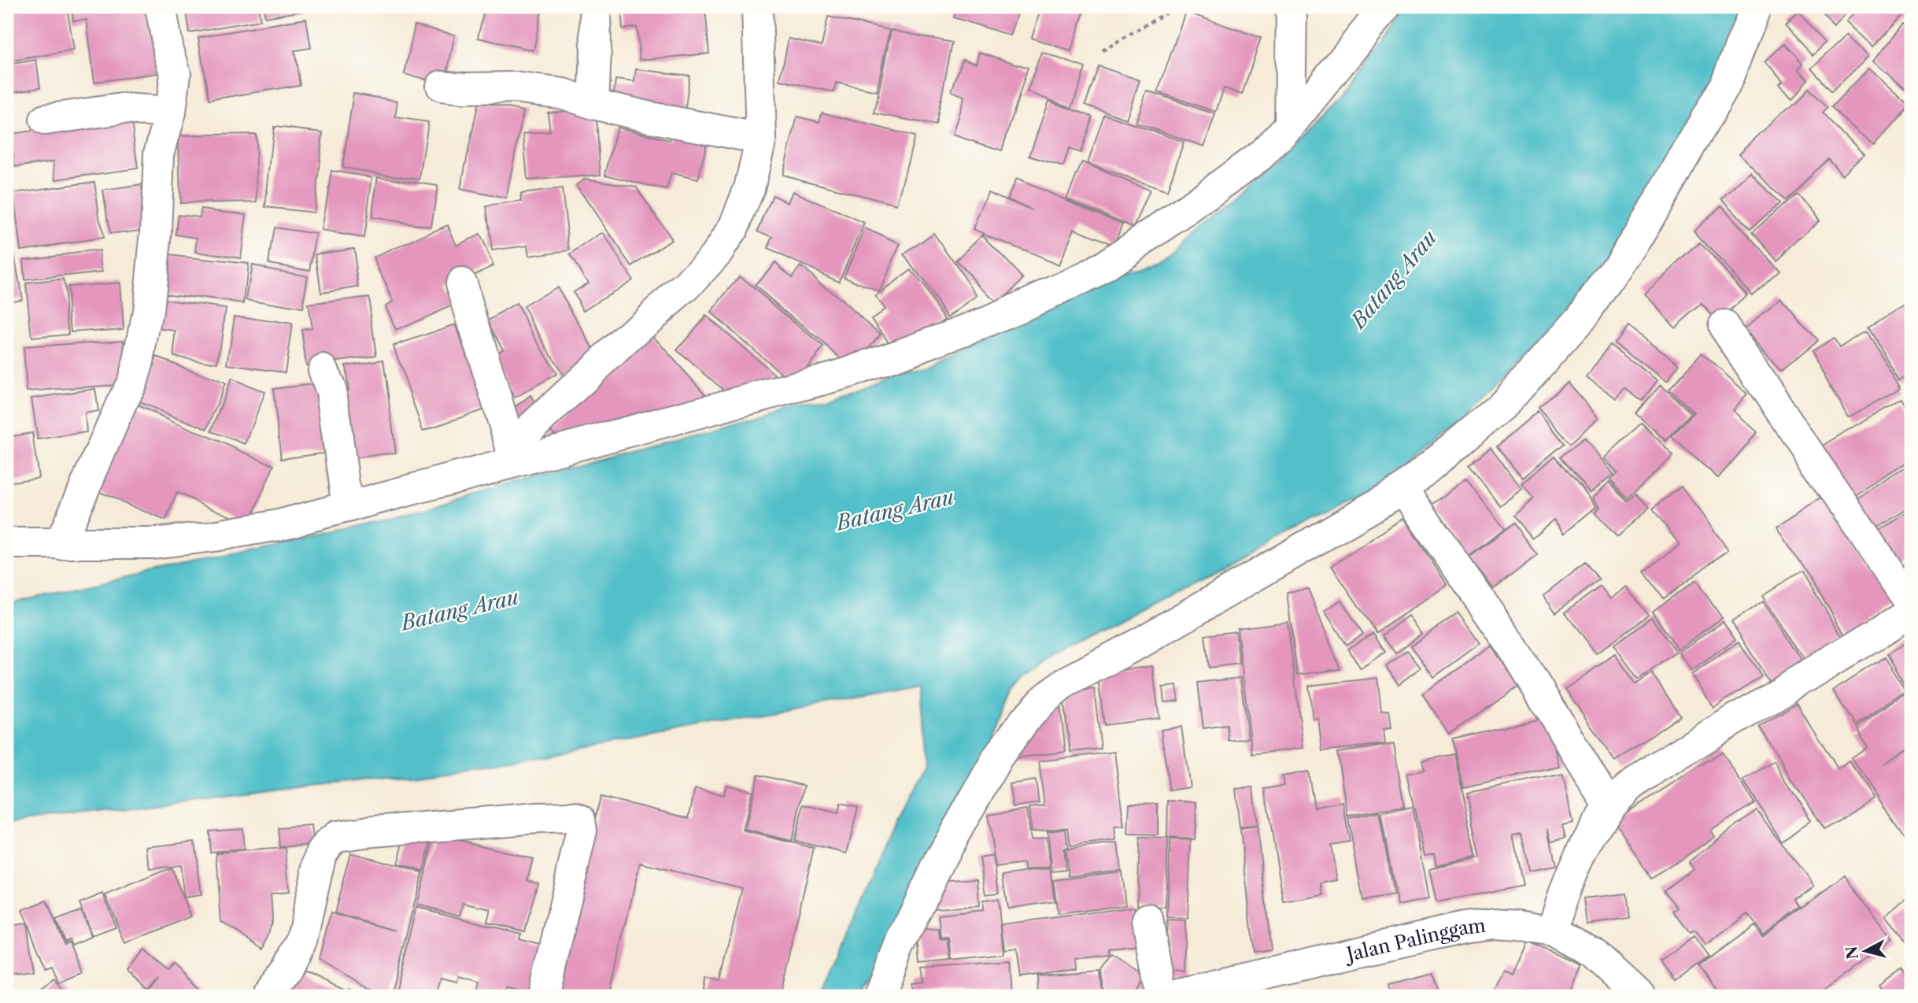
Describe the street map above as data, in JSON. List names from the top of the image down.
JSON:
{
  "streets": {
    "street": ["Jalan Palinggam"]
  },
  "water": ["Batang Arau"],
  "north": "left"
}
